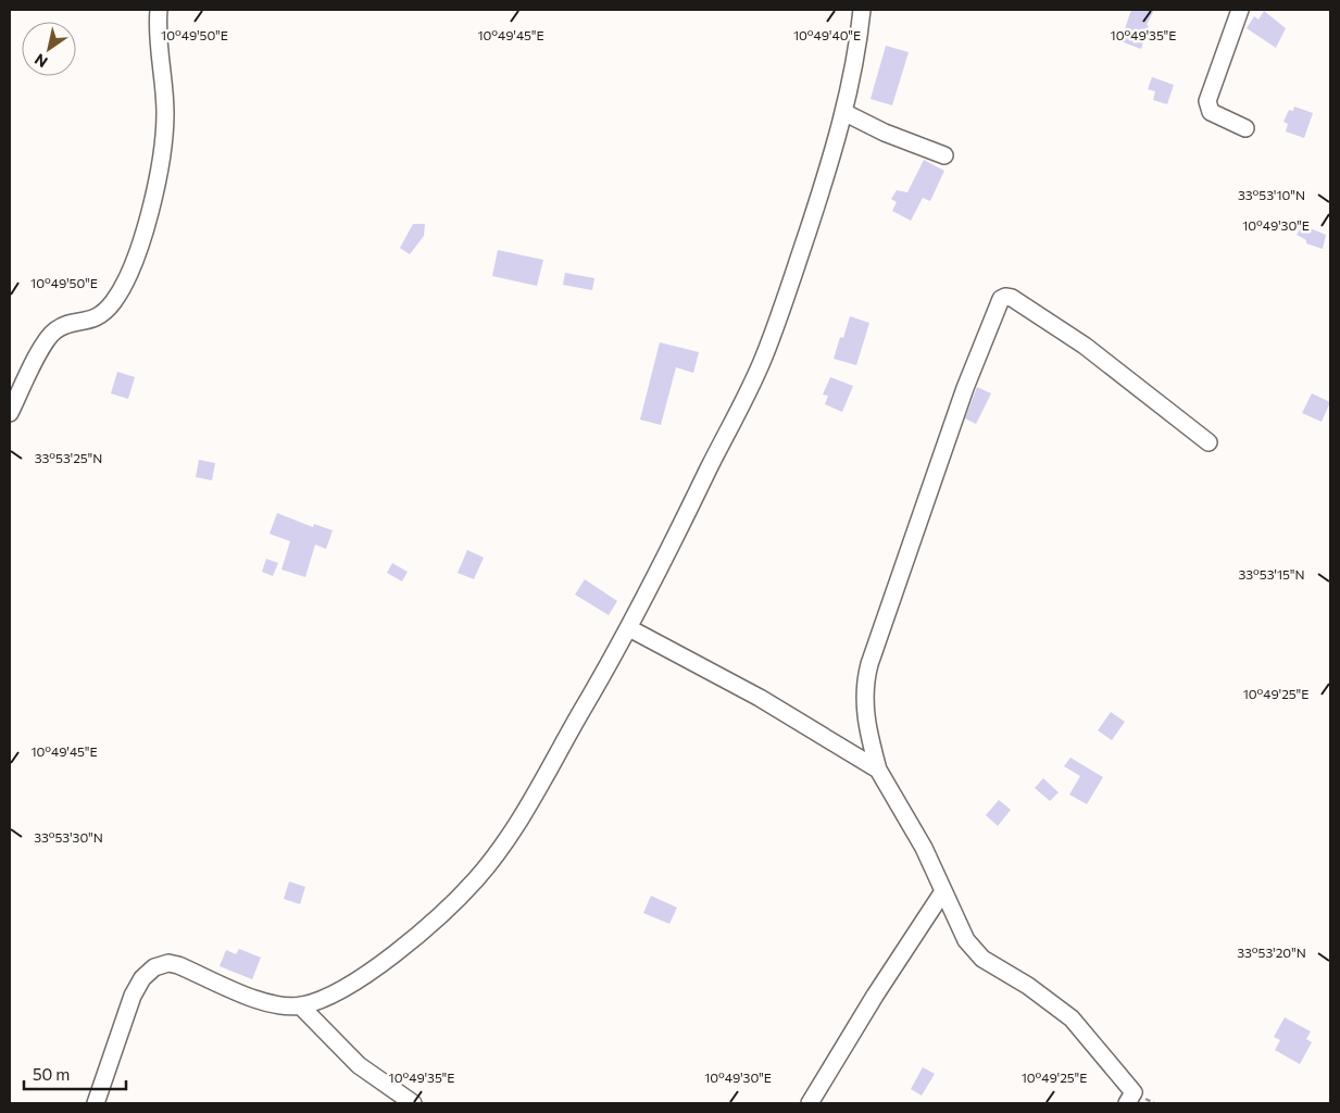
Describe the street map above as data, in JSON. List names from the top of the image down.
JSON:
{
  "scale_bar": "50 m",
  "north": "bottom left",
  "coordinates": [
    "10°49'50\"E",
    "10°49'45\"E",
    "10°49'40\"E",
    "10°49'35\"E",
    "33°53'10\"N",
    "10°49'30\"E",
    "33°53'25\"N",
    "33°53'15\"N",
    "10°49'25\"E",
    "33°53'30\"N",
    "33°53'20\"N"
  ]
}
